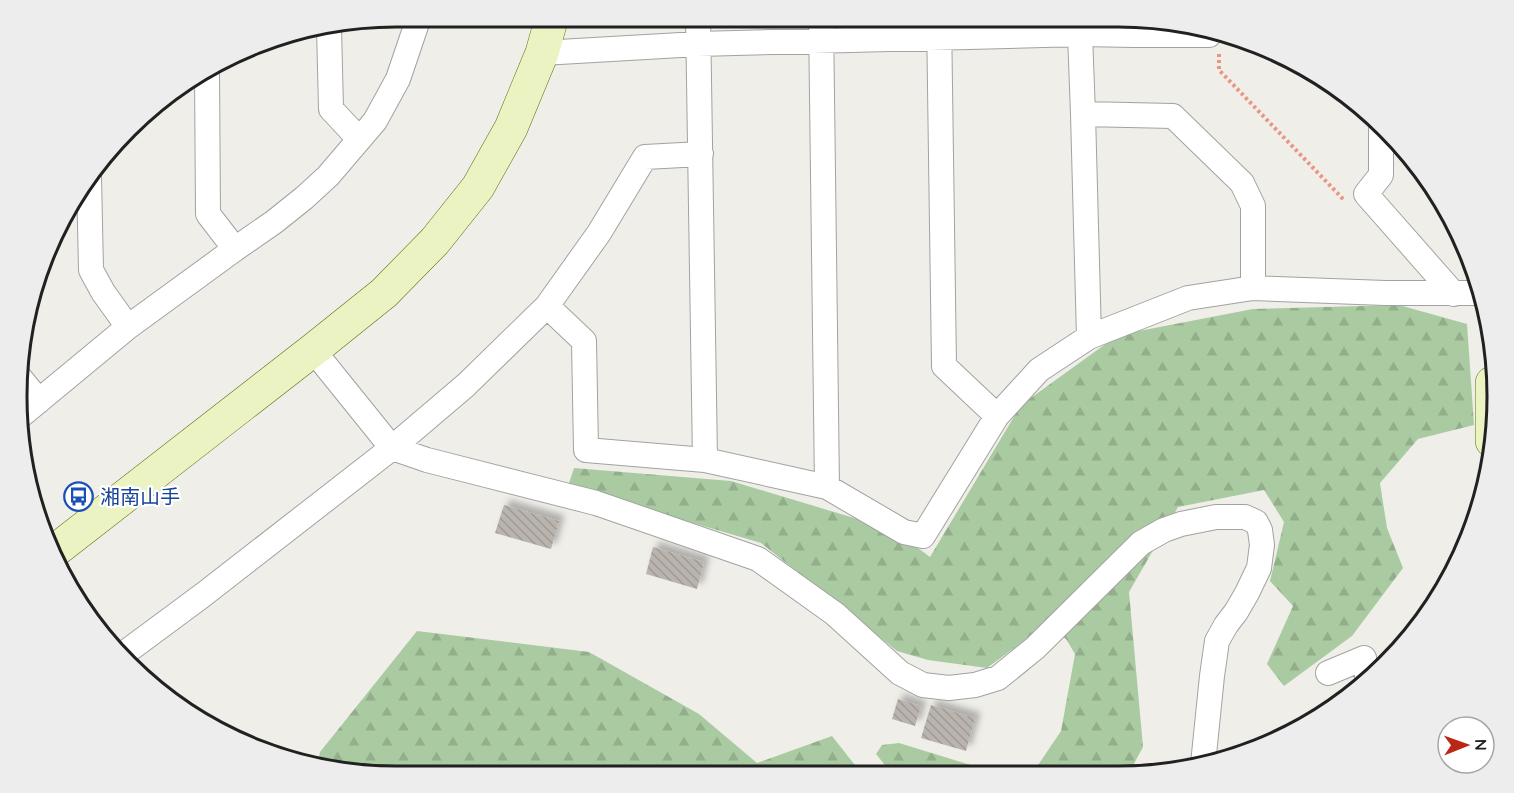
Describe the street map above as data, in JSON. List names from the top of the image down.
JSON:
{
  "places": {
    "bus stop": ["湘南山手"]
  },
  "north": "right"
}
